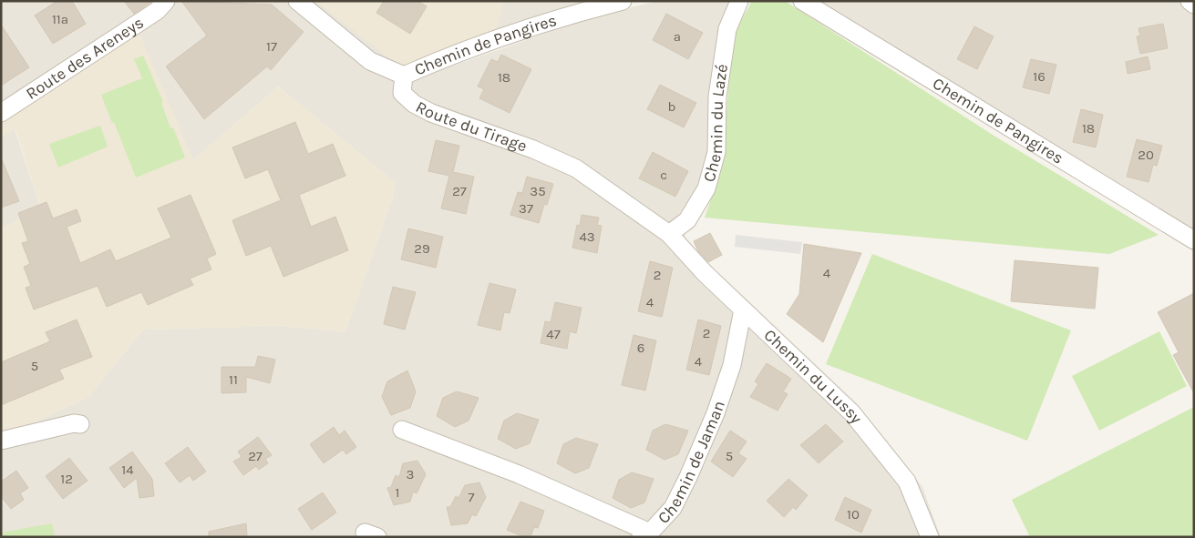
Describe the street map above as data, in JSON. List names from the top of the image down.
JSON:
{
  "streets": {
    "street": [
      "Chemin de Pangires",
      "Route des Areneys",
      "Chemin du Lazé",
      "Route du Tirage",
      "Chemin du Lussy",
      "Chemin de Jaman"
    ]
  },
  "crossings": [
    ["Chemin de Pangires", "Route du Tirage"],
    ["Chemin du Lazé", "Route du Tirage"],
    ["Chemin du Lazé", "Chemin du Lussy"],
    ["Route du Tirage", "Chemin du Lussy"],
    ["Chemin du Lussy", "Chemin de Jaman"]
  ],
  "house_numbers": [
    "11a",
    "a",
    "17",
    "16",
    "18",
    "b",
    "18",
    "20",
    "c",
    "27",
    "35",
    "37",
    "43",
    "29",
    "4",
    "2",
    "4",
    "2",
    "47",
    "6",
    "4",
    "5",
    "11",
    "27",
    "5",
    "14",
    "3",
    "12",
    "1",
    "7",
    "10"
  ]
}
